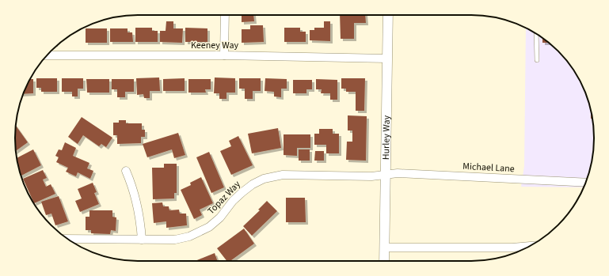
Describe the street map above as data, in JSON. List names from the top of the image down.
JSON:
{
  "streets": {
    "street": [
      "Keeney Way",
      "Hurley Way",
      "Michael Lane",
      "Topaz Way"
    ]
  },
  "crossings": [
    ["Keeney Way", "Hurley Way"],
    ["Hurley Way", "Michael Lane"],
    ["Hurley Way", "Topaz Way"],
    ["Michael Lane", "Topaz Way"]
  ]
}
